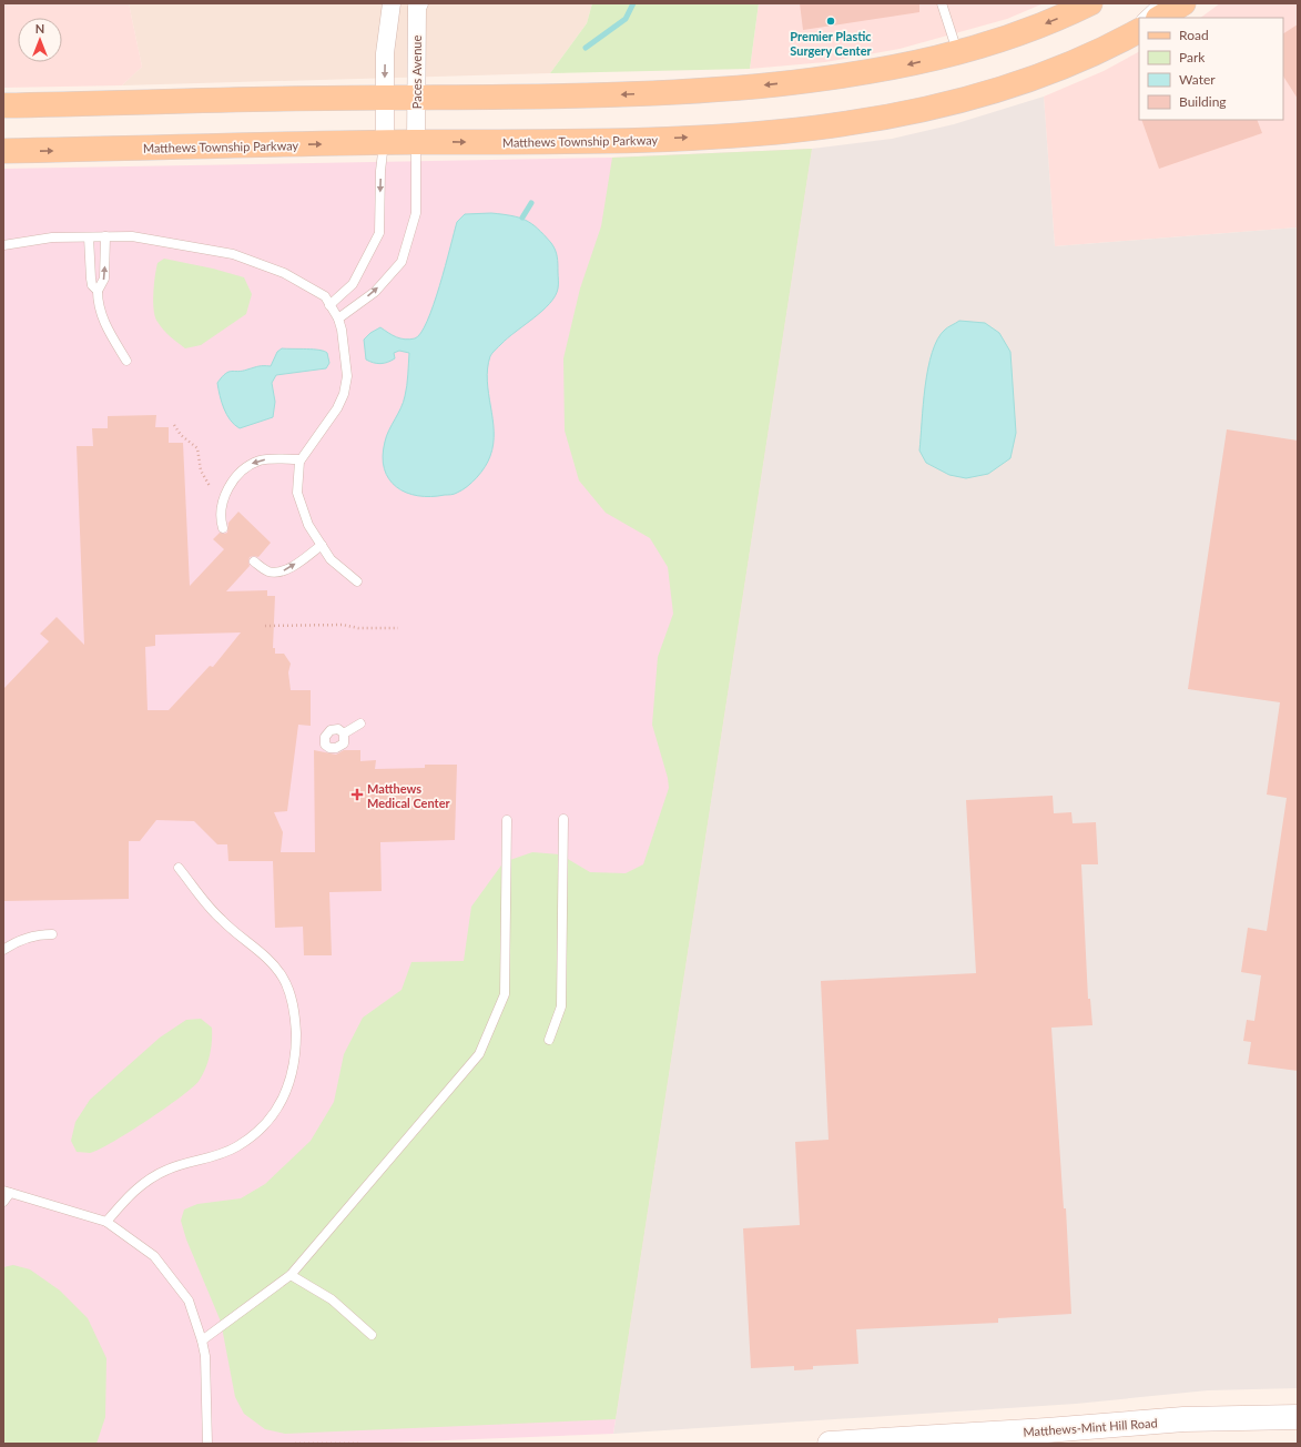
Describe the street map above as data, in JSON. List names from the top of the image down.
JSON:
{
  "streets": {
    "main road": ["Matthews Township Parkway", "Matthews-Mint Hill Road"],
    "street": ["Paces Avenue"]
  },
  "crossings": [
    ["Paces Avenue", "Matthews Township Parkway"]
  ],
  "places": {
    "other": ["Premier Plastic Surgery Center"],
    "health": ["Matthews Medical Center"]
  },
  "legend": [
    "Road",
    "Park",
    "Water",
    "Building"
  ],
  "north": "top"
}
